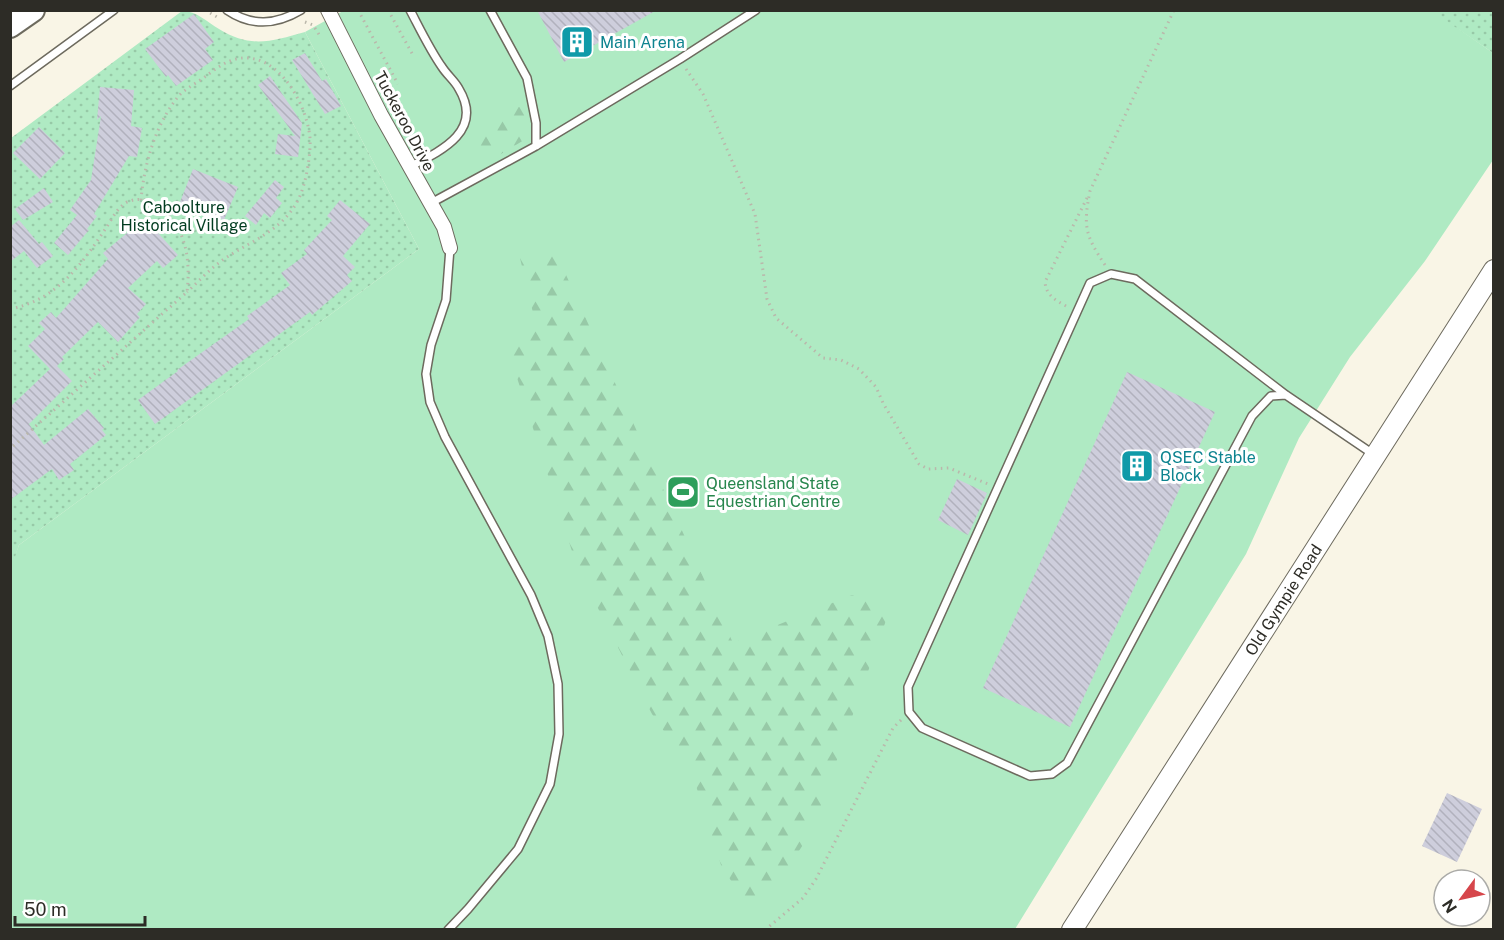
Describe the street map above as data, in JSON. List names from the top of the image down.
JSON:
{
  "streets": {
    "main road": ["Old Gympie Road"],
    "street": ["Tuckeroo Drive"]
  },
  "parks": ["Caboolture Historical Village"],
  "places": {
    "building": ["Main Arena", "QSEC Stable Block"],
    "sports": ["Queensland State Equestrian Centre"]
  },
  "scale_bar": "50 m",
  "north": "bottom left"
}
